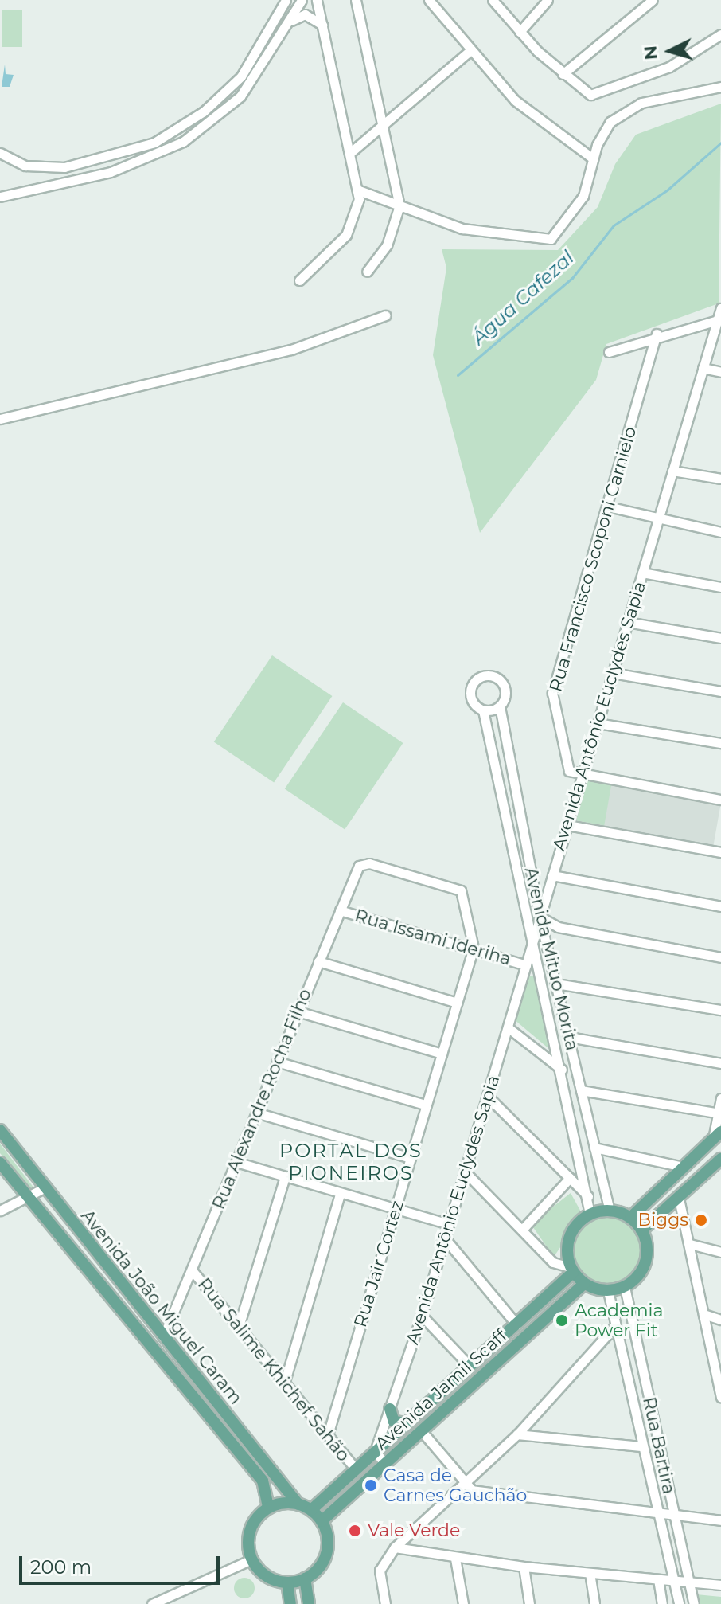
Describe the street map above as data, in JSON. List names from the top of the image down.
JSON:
{
  "streets": {
    "main road": ["Avenida João Miguel Caram", "Avenida Jamil Scaff"],
    "street": [
      "Rua Francisco Scoponi Carnielo",
      "Avenida Antônio Euclydes Sapia",
      "Rua Issami Ideriha",
      "Avenida Mituo Morita",
      "Rua Alexandre Rocha Filho",
      "Rua Jair Cortez",
      "Rua Salime Khichef Sahão",
      "Rua Bartira"
    ]
  },
  "crossings": [
    ["Rua Francisco Scoponi Carnielo", "Avenida Antônio Euclydes Sapia"],
    ["Avenida Antônio Euclydes Sapia", "Rua Issami Ideriha"],
    ["Avenida Antônio Euclydes Sapia", "Avenida Mituo Morita"],
    ["Avenida Antônio Euclydes Sapia", "Avenida Jamil Scaff"],
    ["Rua Issami Ideriha", "Rua Alexandre Rocha Filho"],
    ["Rua Issami Ideriha", "Rua Jair Cortez"],
    ["Avenida Mituo Morita", "Avenida Jamil Scaff"],
    ["Avenida Mituo Morita", "Rua Bartira"],
    ["Rua Alexandre Rocha Filho", "Rua Jair Cortez"],
    ["Rua Alexandre Rocha Filho", "Avenida João Miguel Caram"],
    ["Rua Alexandre Rocha Filho", "Rua Salime Khichef Sahão"],
    ["Rua Jair Cortez", "Rua Salime Khichef Sahão"],
    ["Avenida João Miguel Caram", "Avenida Jamil Scaff"],
    ["Rua Salime Khichef Sahão", "Avenida Jamil Scaff"],
    ["Avenida Jamil Scaff", "Rua Bartira"]
  ],
  "districts": ["PORTAL DOS PIONEIROS"],
  "water": ["Água Cafezal"],
  "places": [
    "Biggs",
    "Academia Power Fit",
    "Casa de Carnes Gauchão",
    "Vale Verde"
  ],
  "scale_bar": "200 m",
  "north": "left"
}
